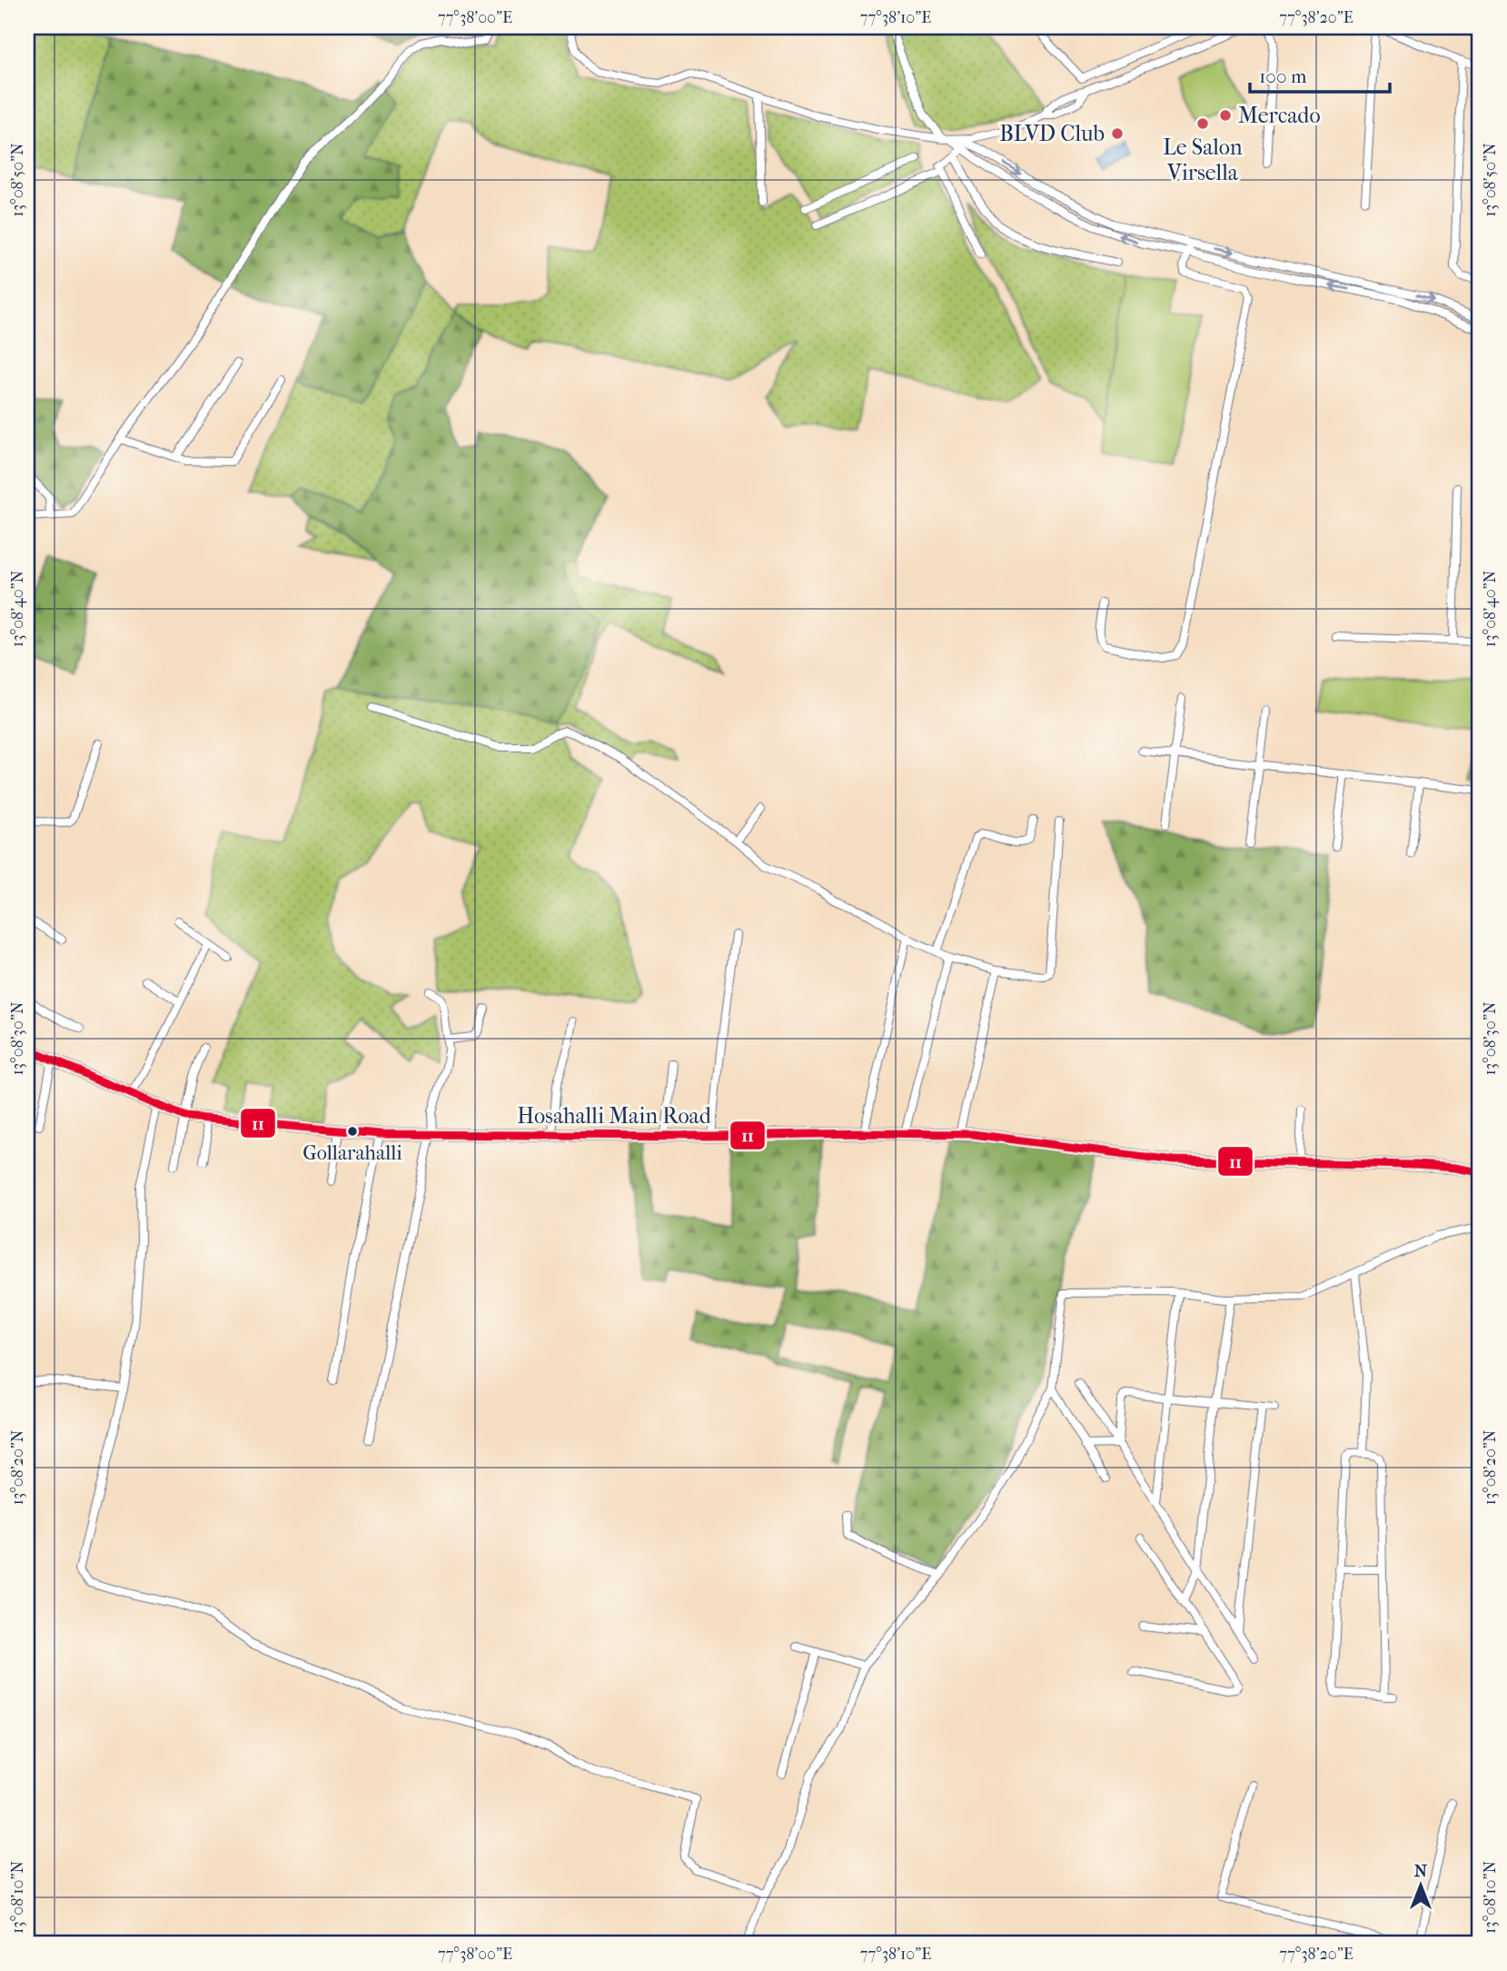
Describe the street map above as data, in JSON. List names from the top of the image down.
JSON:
{
  "streets": {
    "street": ["Hosahalli Main Road"]
  },
  "places": [
    "Mercado",
    "Le Salon Virsella",
    "BLVD Club",
    "Gollarahalli"
  ],
  "lines": ["transit line 11"],
  "scale_bar": "100 m",
  "north": "top",
  "coordinates": [
    "77°38'00\"E",
    "77°38'10\"E",
    "77°38'20\"E",
    "13°08'50\"N",
    "13°08'40\"N",
    "13°08'30\"N",
    "13°08'20\"N",
    "13°08'10\"N"
  ]
}
